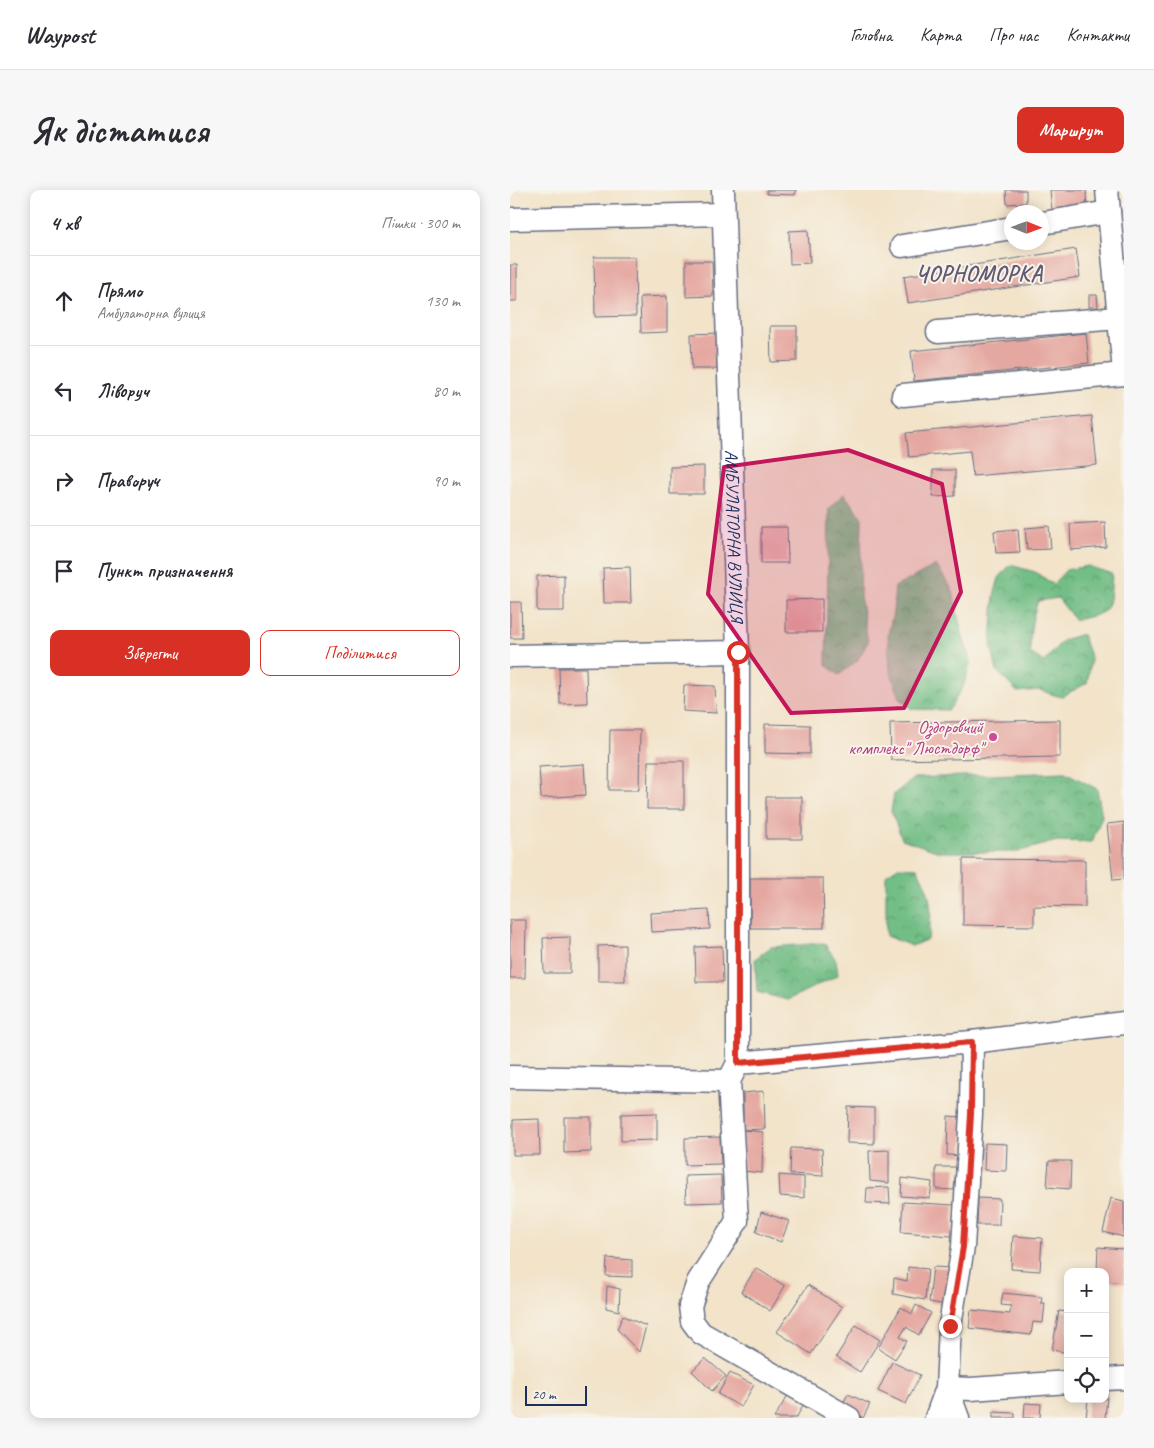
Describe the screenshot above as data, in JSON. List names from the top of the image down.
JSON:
{
  "streets": {
    "street": ["АМБУЛАТОРНА ВУЛИЦЯ"]
  },
  "districts": ["ЧОРНОМОРКА"],
  "places": ["Оздоровчий комплекс\" Люстдорф\""],
  "scale_bar": "20 m",
  "north": "right",
  "page": {
    "header": "Waypost",
    "nav": [
      "Головна",
      "Карта",
      "Про нас",
      "Контакти"
    ],
    "buttons": [
      "Маршрут",
      ["Зберегти", "Поділитися"]
    ],
    "title": "Як дістатися",
    "heading": ["4 хв", "Пішки · 300 m"],
    "list": [
      ["Прямо", "Амбулаторна вулиця", "130 m"],
      ["Ліворуч", "80 m"],
      ["Праворуч", "90 m"],
      "Пункт призначення"
    ],
    "map_buttons": ["+", "−"],
    "scale": "20 m"
  }
}
